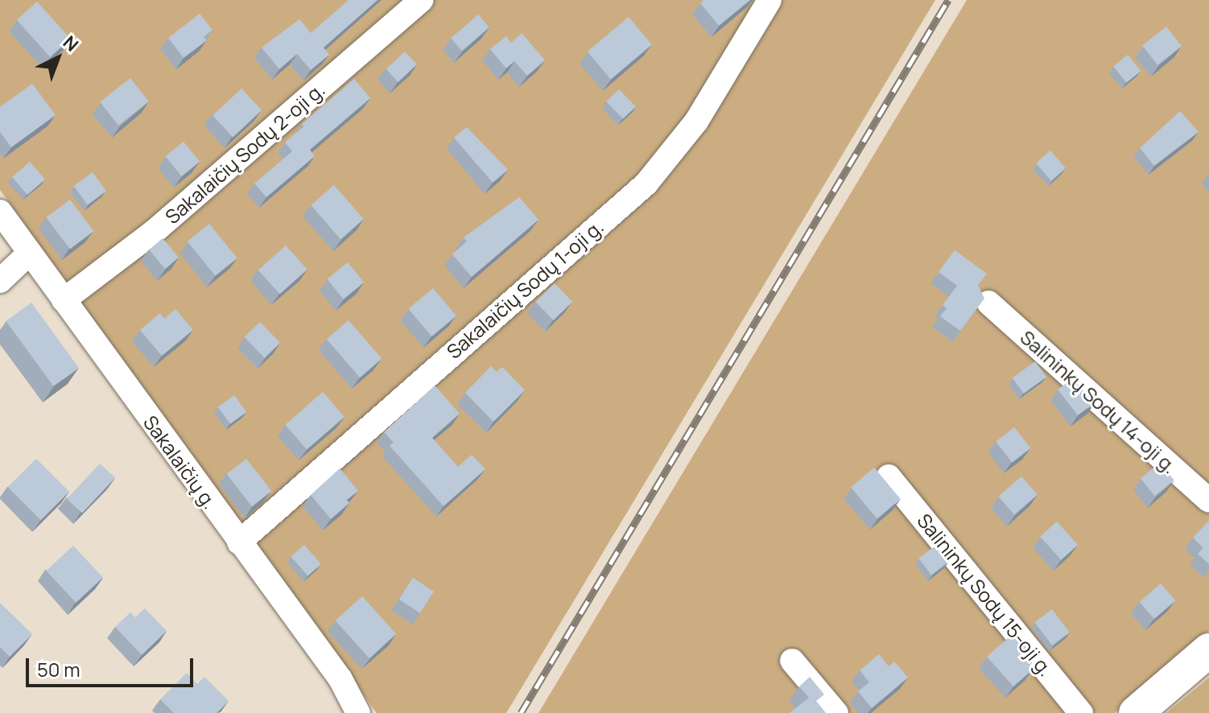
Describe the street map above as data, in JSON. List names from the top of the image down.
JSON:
{
  "streets": {
    "street": [
      "Sakalaičių Sodų 2-oji g.",
      "Sakalaičių Sodų 1-oji g.",
      "Salininkų Sodų 14-oji g.",
      "Sakalaičių g.",
      "Salininkų Sodų 15-oji g."
    ]
  },
  "crossings": [
    ["Sakalaičių Sodų 2-oji g.", "Sakalaičių g."],
    ["Sakalaičių Sodų 1-oji g.", "Sakalaičių g."]
  ],
  "scale_bar": "50 m",
  "north": "top right"
}
